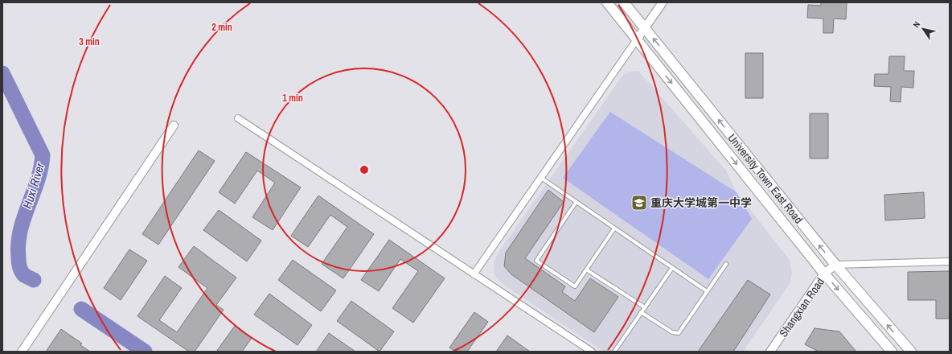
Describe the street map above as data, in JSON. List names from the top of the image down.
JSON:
{
  "streets": {
    "main road": ["University Town East Road"],
    "street": ["Shangxian Road"]
  },
  "crossings": [
    ["University Town East Road", "Shangxian Road"]
  ],
  "water": ["Huxi River"],
  "places": {
    "school or university": ["重庆大学城第一中学"]
  },
  "north": "top left",
  "rings": ["2 min", "3 min", "1 min"]
}
